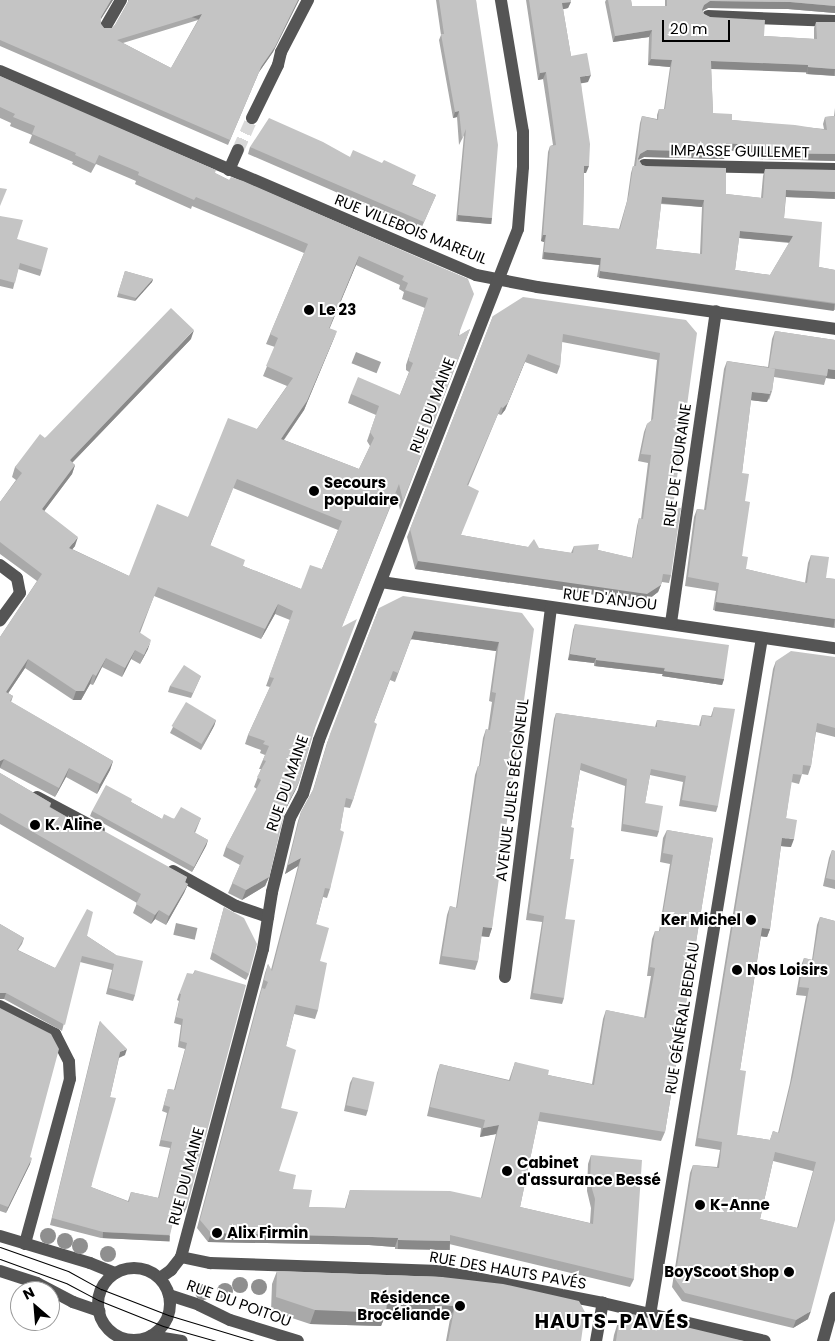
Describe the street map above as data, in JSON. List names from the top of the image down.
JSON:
{
  "streets": {
    "street": [
      "IMPASSE GUILLEMET",
      "RUE VILLEBOIS MAREUIL",
      "RUE DU MAINE",
      "RUE DE TOURAINE",
      "RUE D'ANJOU",
      "AVENUE JULES BÉCIGNEUL",
      "RUE GÉNÉRAL BEDEAU",
      "RUE DES HAUTS PAVÉS",
      "RUE DU POITOU"
    ]
  },
  "crossings": [
    ["RUE VILLEBOIS MAREUIL", "RUE DU MAINE"],
    ["RUE VILLEBOIS MAREUIL", "RUE DE TOURAINE"],
    ["RUE DU MAINE", "RUE D'ANJOU"],
    ["RUE DU MAINE", "RUE DES HAUTS PAVÉS"],
    ["RUE DU MAINE", "RUE DU POITOU"],
    ["RUE DE TOURAINE", "RUE D'ANJOU"],
    ["RUE D'ANJOU", "AVENUE JULES BÉCIGNEUL"],
    ["RUE D'ANJOU", "RUE GÉNÉRAL BEDEAU"],
    ["RUE GÉNÉRAL BEDEAU", "RUE DES HAUTS PAVÉS"]
  ],
  "districts": ["HAUTS-PAVÉS"],
  "places": [
    "Le 23",
    "Secours populaire",
    "K. Aline",
    "Ker Michel",
    "Nos Loisirs",
    "Cabinet d'assurance Bessé",
    "K-Anne",
    "Alix Firmin",
    "BoyScoot Shop",
    "Résidence Brocéliande"
  ],
  "scale_bar": "20 m",
  "north": "top left"
}
